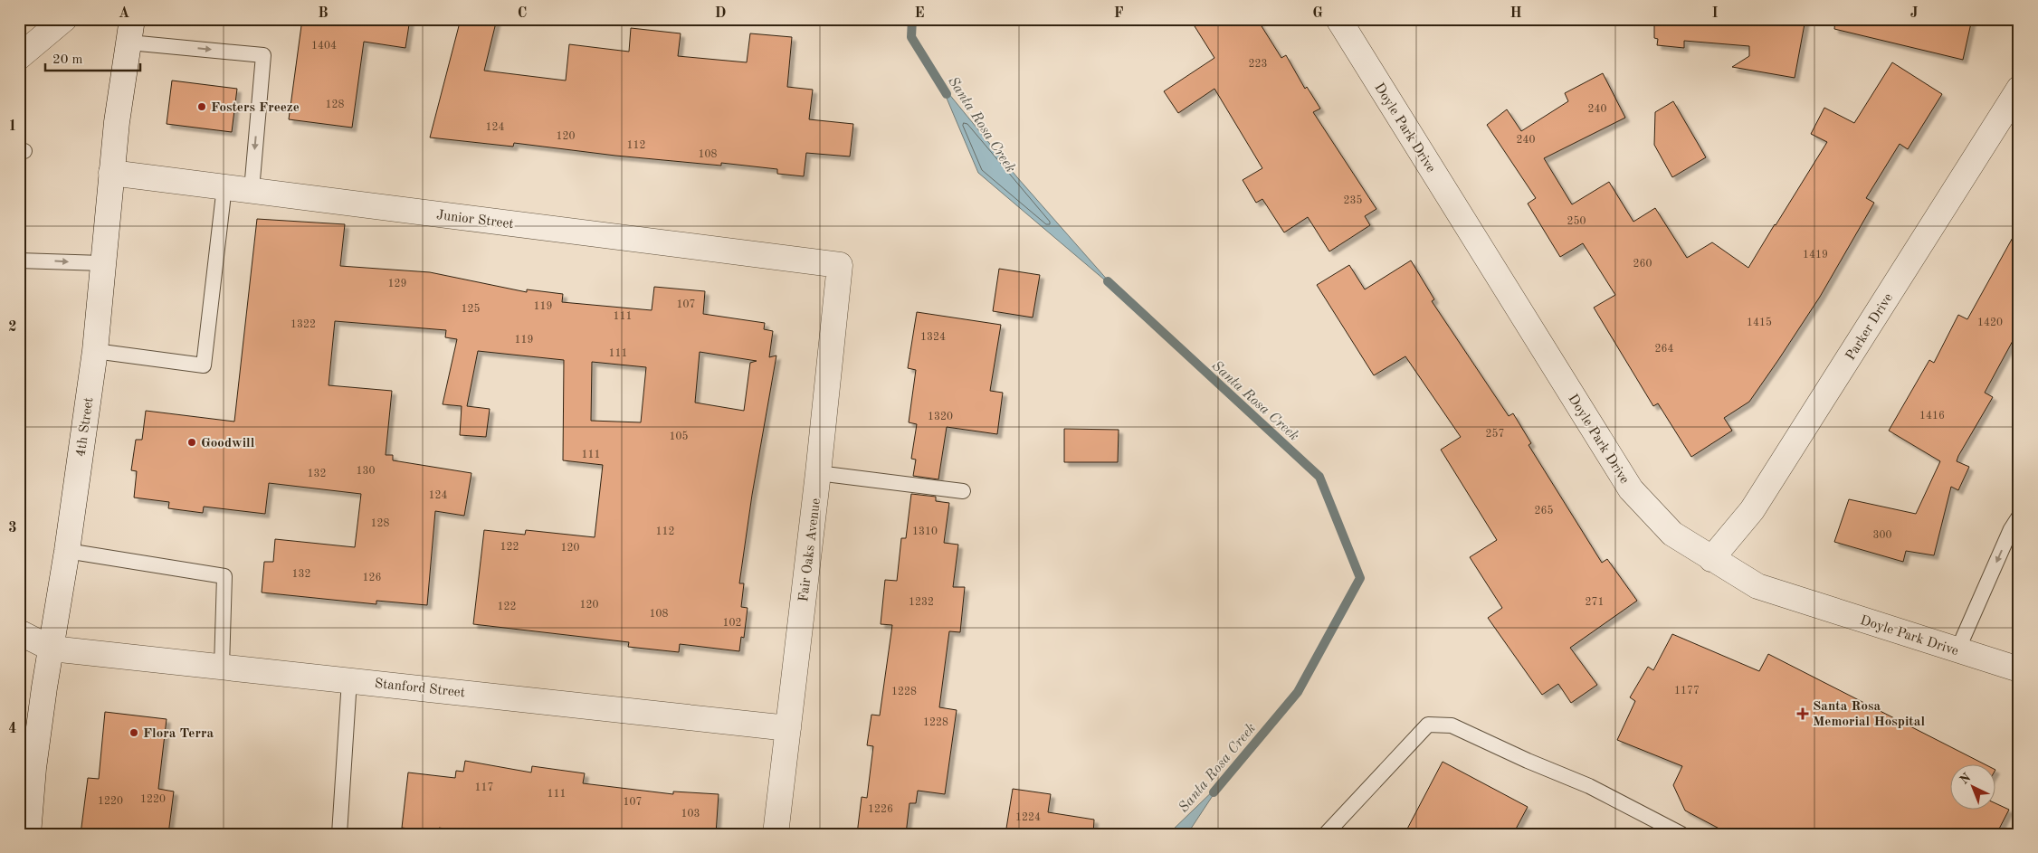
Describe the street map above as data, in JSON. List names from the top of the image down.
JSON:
{
  "streets": {
    "street": [
      "Doyle Park Drive",
      "Junior Street",
      "Parker Drive",
      "4th Street",
      "Fair Oaks Avenue",
      "Stanford Street"
    ]
  },
  "crossings": [
    ["Doyle Park Drive", "Parker Drive"],
    ["Junior Street", "4th Street"],
    ["Junior Street", "Fair Oaks Avenue"],
    ["4th Street", "Stanford Street"],
    ["Fair Oaks Avenue", "Stanford Street"]
  ],
  "water": ["Santa Rosa Creek"],
  "places": {
    "other": ["Fosters Freeze", "Goodwill", "Flora Terra"],
    "health": ["Santa Rosa Memorial Hospital"]
  },
  "house_numbers": [
    "1404",
    "223",
    "128",
    "240",
    "124",
    "120",
    "240",
    "112",
    "108",
    "235",
    "250",
    "1419",
    "260",
    "129",
    "107",
    "119",
    "125",
    "111",
    "1415",
    "1420",
    "1322",
    "1324",
    "119",
    "264",
    "111",
    "1416",
    "1320",
    "257",
    "105",
    "111",
    "130",
    "132",
    "124",
    "265",
    "128",
    "112",
    "1310",
    "300",
    "122",
    "120",
    "132",
    "126",
    "1232",
    "271",
    "120",
    "122",
    "108",
    "102",
    "1177",
    "1228",
    "1228",
    "117",
    "111",
    "1220",
    "1220",
    "107",
    "1226",
    "103",
    "1224"
  ],
  "scale_bar": "20 m",
  "north": "top left",
  "grid": {
    "columns": [
      "A",
      "B",
      "C",
      "D",
      "E",
      "F",
      "G",
      "H",
      "I",
      "J"
    ],
    "rows": [
      "1",
      "2",
      "3",
      "4"
    ]
  }
}
